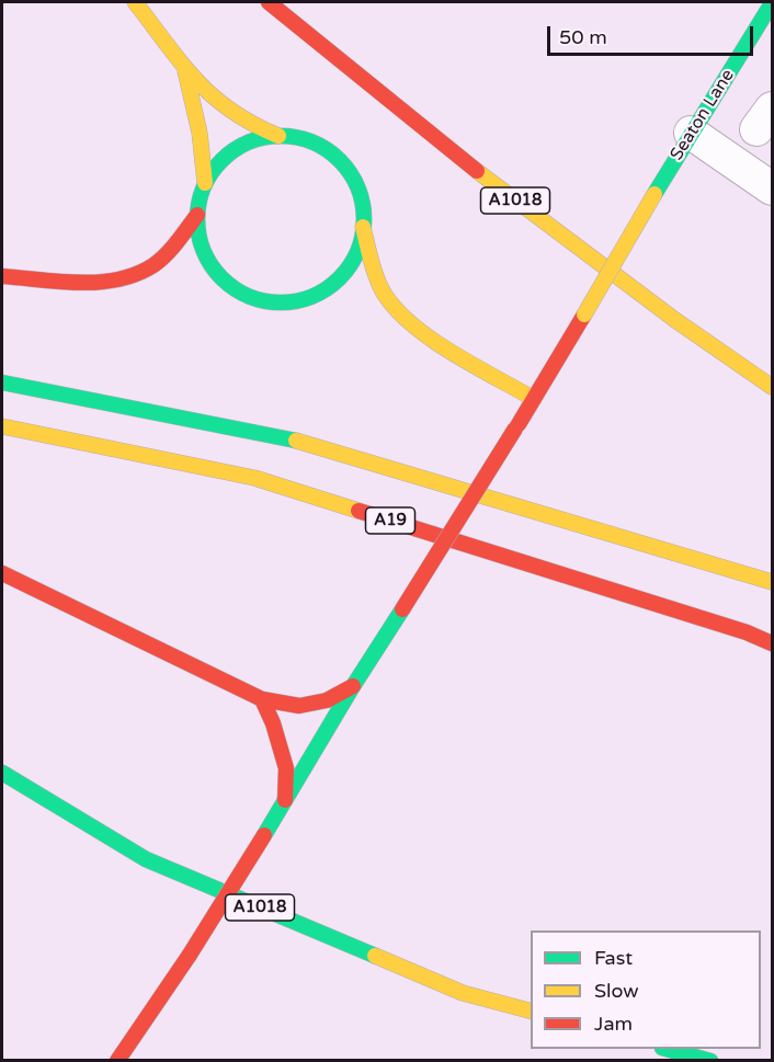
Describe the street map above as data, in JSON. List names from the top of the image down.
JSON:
{
  "streets": {
    "main road": ["Seaton Lane", "A1018", "A19"]
  },
  "legend": ["Fast", "Slow", "Jam"],
  "scale_bar": "50 m"
}
